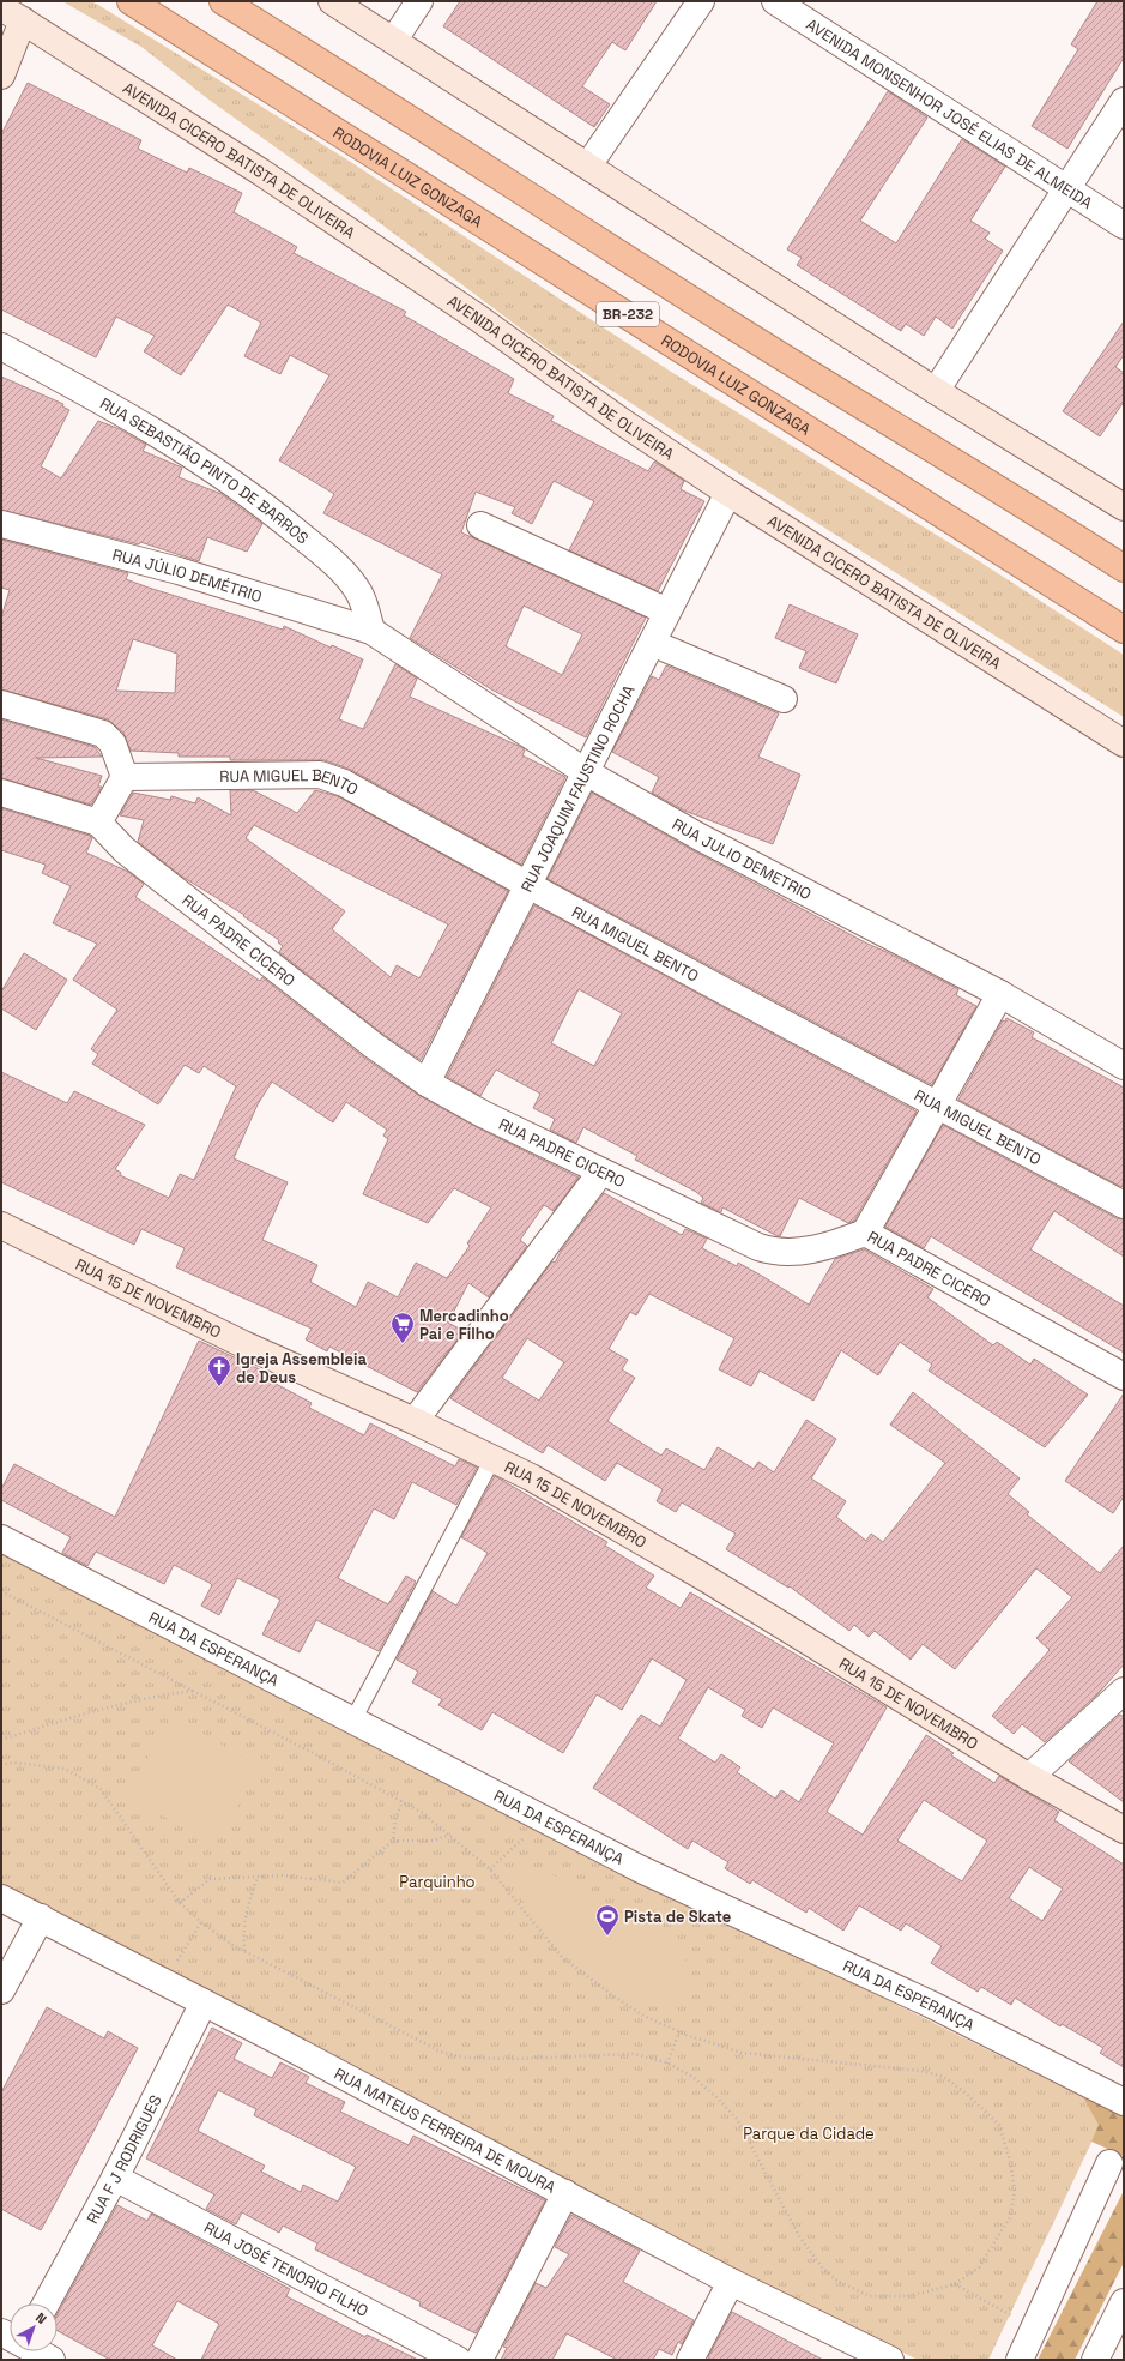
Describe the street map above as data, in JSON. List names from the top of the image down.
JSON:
{
  "streets": {
    "highway": ["RODOVIA LUIZ GONZAGA", "BR-232"],
    "main road": ["AVENIDA CICERO BATISTA DE OLIVEIRA", "RUA 15 DE NOVEMBRO"],
    "street": [
      "AVENIDA MONSENHOR JOSÉ ELIAS DE ALMEIDA",
      "RUA SEBASTIÃO PINTO DE BARROS",
      "RUA JÚLIO DEMÉTRIO",
      "RUA MIGUEL BENTO",
      "RUA JOAQUIM FAUSTINO ROCHA",
      "RUA JULIO DEMETRIO",
      "RUA PADRE CICERO",
      "RUA DA ESPERANÇA",
      "RUA MATEUS FERREIRA DE MOURA",
      "RUA F J RODRIGUES",
      "RUA JOSÉ TENORIO FILHO"
    ]
  },
  "crossings": [
    ["AVENIDA CICERO BATISTA DE OLIVEIRA", "RUA JOAQUIM FAUSTINO ROCHA"],
    ["RUA SEBASTIÃO PINTO DE BARROS", "RUA JÚLIO DEMÉTRIO"],
    ["RUA SEBASTIÃO PINTO DE BARROS", "RUA JULIO DEMETRIO"],
    ["RUA JÚLIO DEMÉTRIO", "RUA JULIO DEMETRIO"],
    ["RUA MIGUEL BENTO", "RUA JOAQUIM FAUSTINO ROCHA"],
    ["RUA JOAQUIM FAUSTINO ROCHA", "RUA JULIO DEMETRIO"],
    ["RUA JOAQUIM FAUSTINO ROCHA", "RUA PADRE CICERO"],
    ["RUA MATEUS FERREIRA DE MOURA", "RUA F J RODRIGUES"],
    ["RUA F J RODRIGUES", "RUA JOSÉ TENORIO FILHO"]
  ],
  "parks": ["Parquinho", "Parque da Cidade"],
  "places": {
    "supermarket": ["Mercadinho Pai e Filho"],
    "church": ["Igreja Assembleia de Deus"],
    "sports": ["Pista de Skate"]
  },
  "north": "top right"
}
